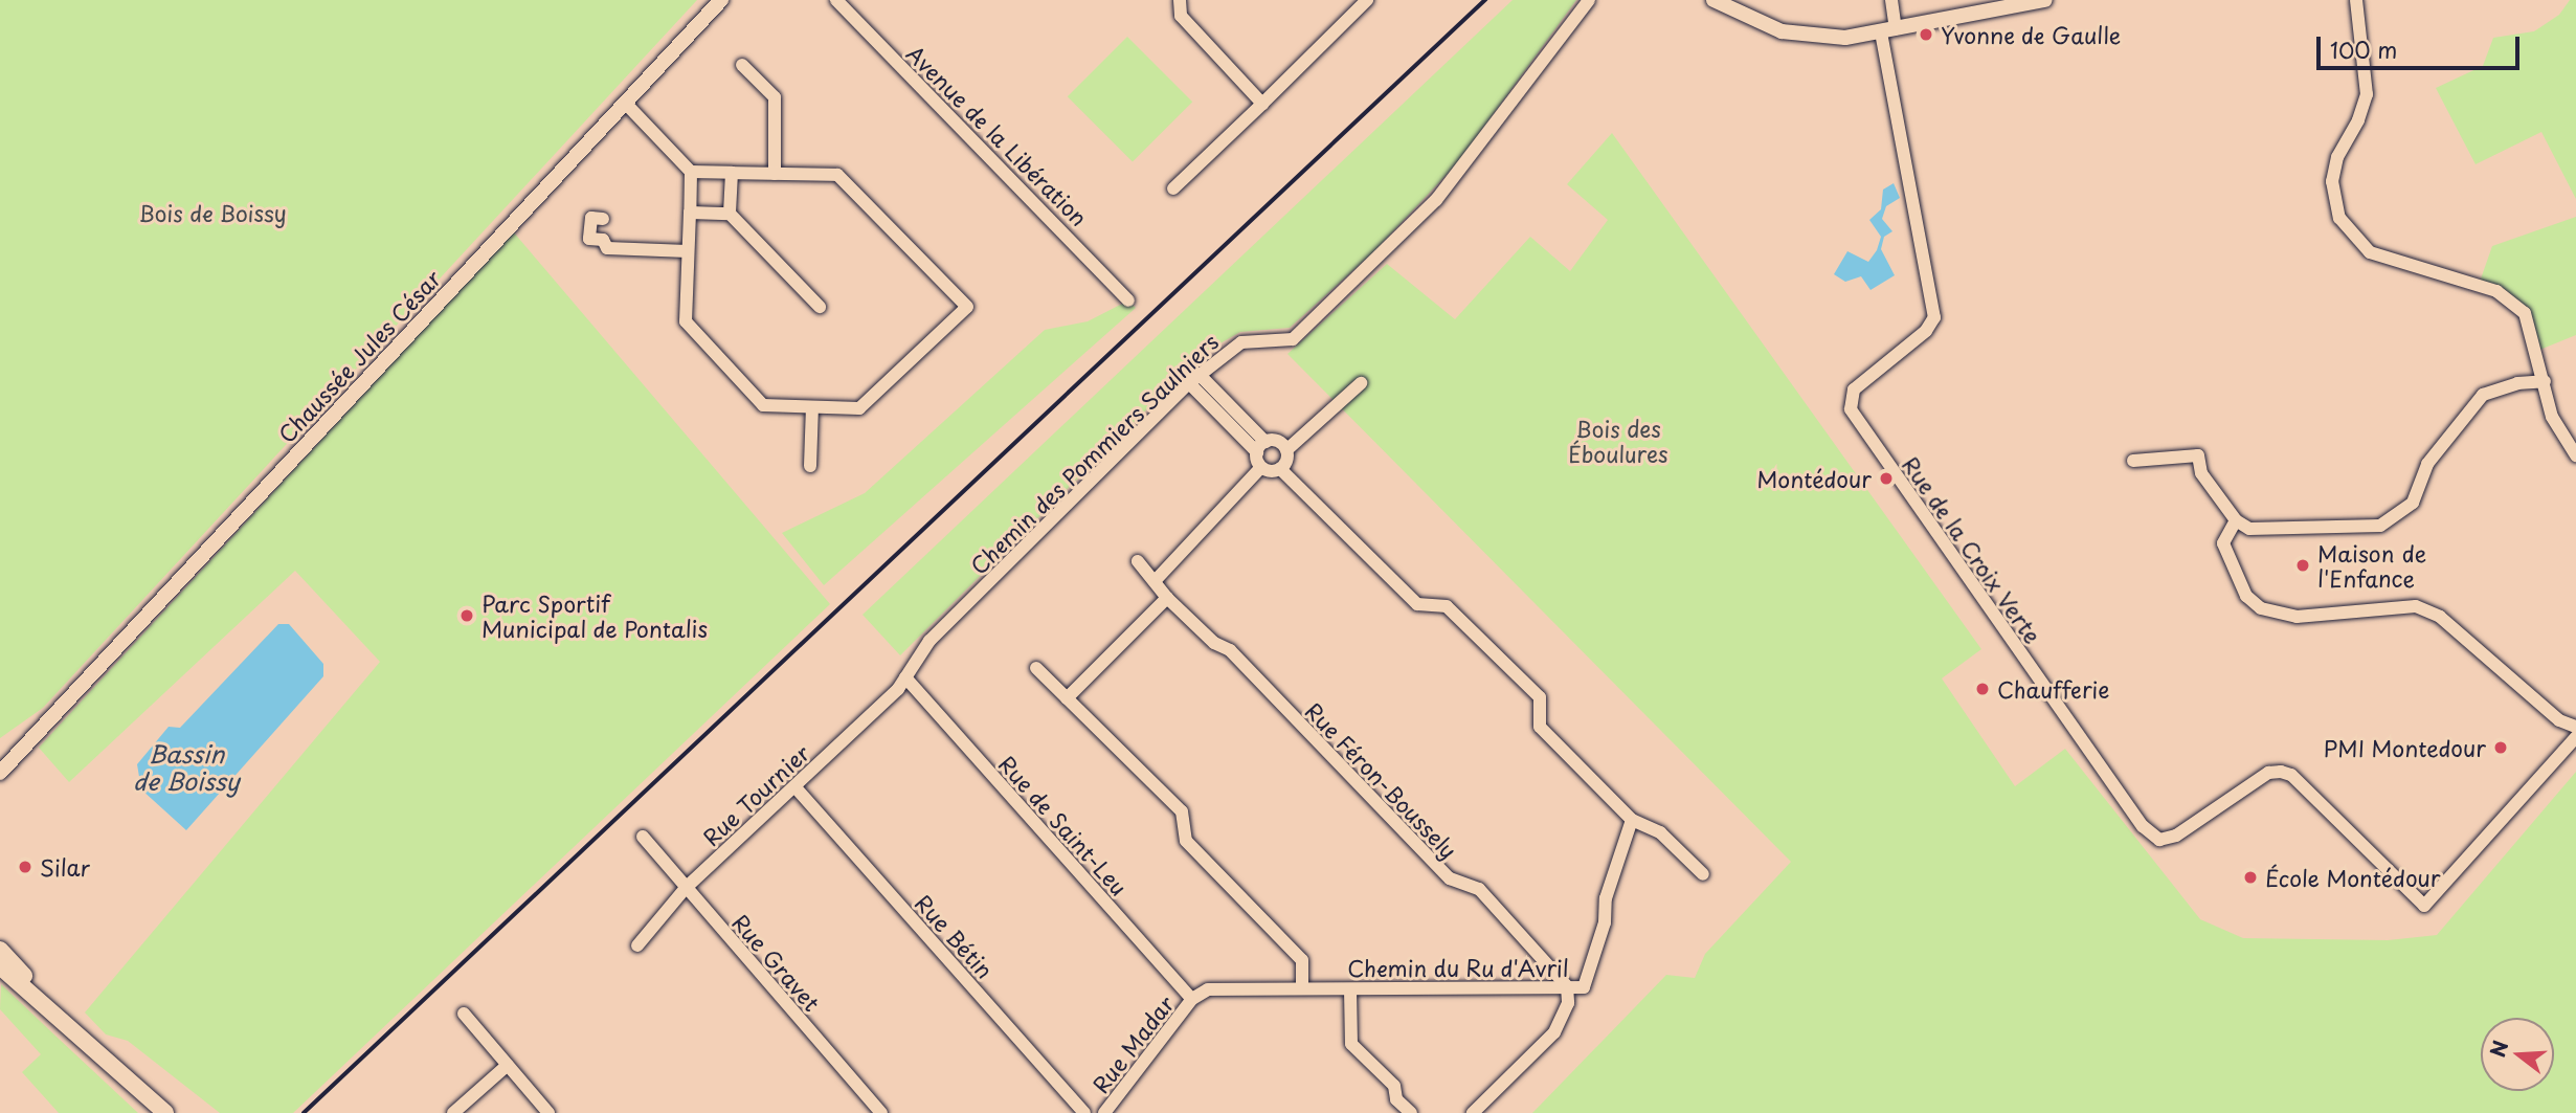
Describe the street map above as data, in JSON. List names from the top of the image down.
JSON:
{
  "streets": {
    "street": [
      "Avenue de la Libération",
      "Chaussée Jules César",
      "Chemin des Pommiers Saulniers",
      "Rue de la Croix Verte",
      "Rue Féron-Boussely",
      "Rue Tournier",
      "Rue de Saint-Leu",
      "Rue Bétin",
      "Rue Gravet",
      "Chemin du Ru d'Avril",
      "Rue Madar"
    ]
  },
  "crossings": [
    ["Chemin des Pommiers Saulniers", "Rue Tournier"],
    ["Chemin des Pommiers Saulniers", "Rue de Saint-Leu"],
    ["Rue Féron-Boussely", "Chemin du Ru d'Avril"],
    ["Rue Tournier", "Rue de Saint-Leu"],
    ["Rue Tournier", "Rue Bétin"],
    ["Rue Tournier", "Rue Gravet"],
    ["Rue de Saint-Leu", "Chemin du Ru d'Avril"],
    ["Rue de Saint-Leu", "Rue Madar"],
    ["Chemin du Ru d'Avril", "Rue Madar"]
  ],
  "water": ["Bassin de Boissy"],
  "parks": ["Bois de Boissy", "Bois des Éboulures"],
  "places": [
    "Yvonne de Gaulle",
    "Montédour",
    "Maison de l'Enfance",
    "Parc Sportif Municipal de Pontalis",
    "Chaufferie",
    "PMI Montedour",
    "Silar",
    "École Montédour"
  ],
  "scale_bar": "100 m",
  "north": "left"
}
